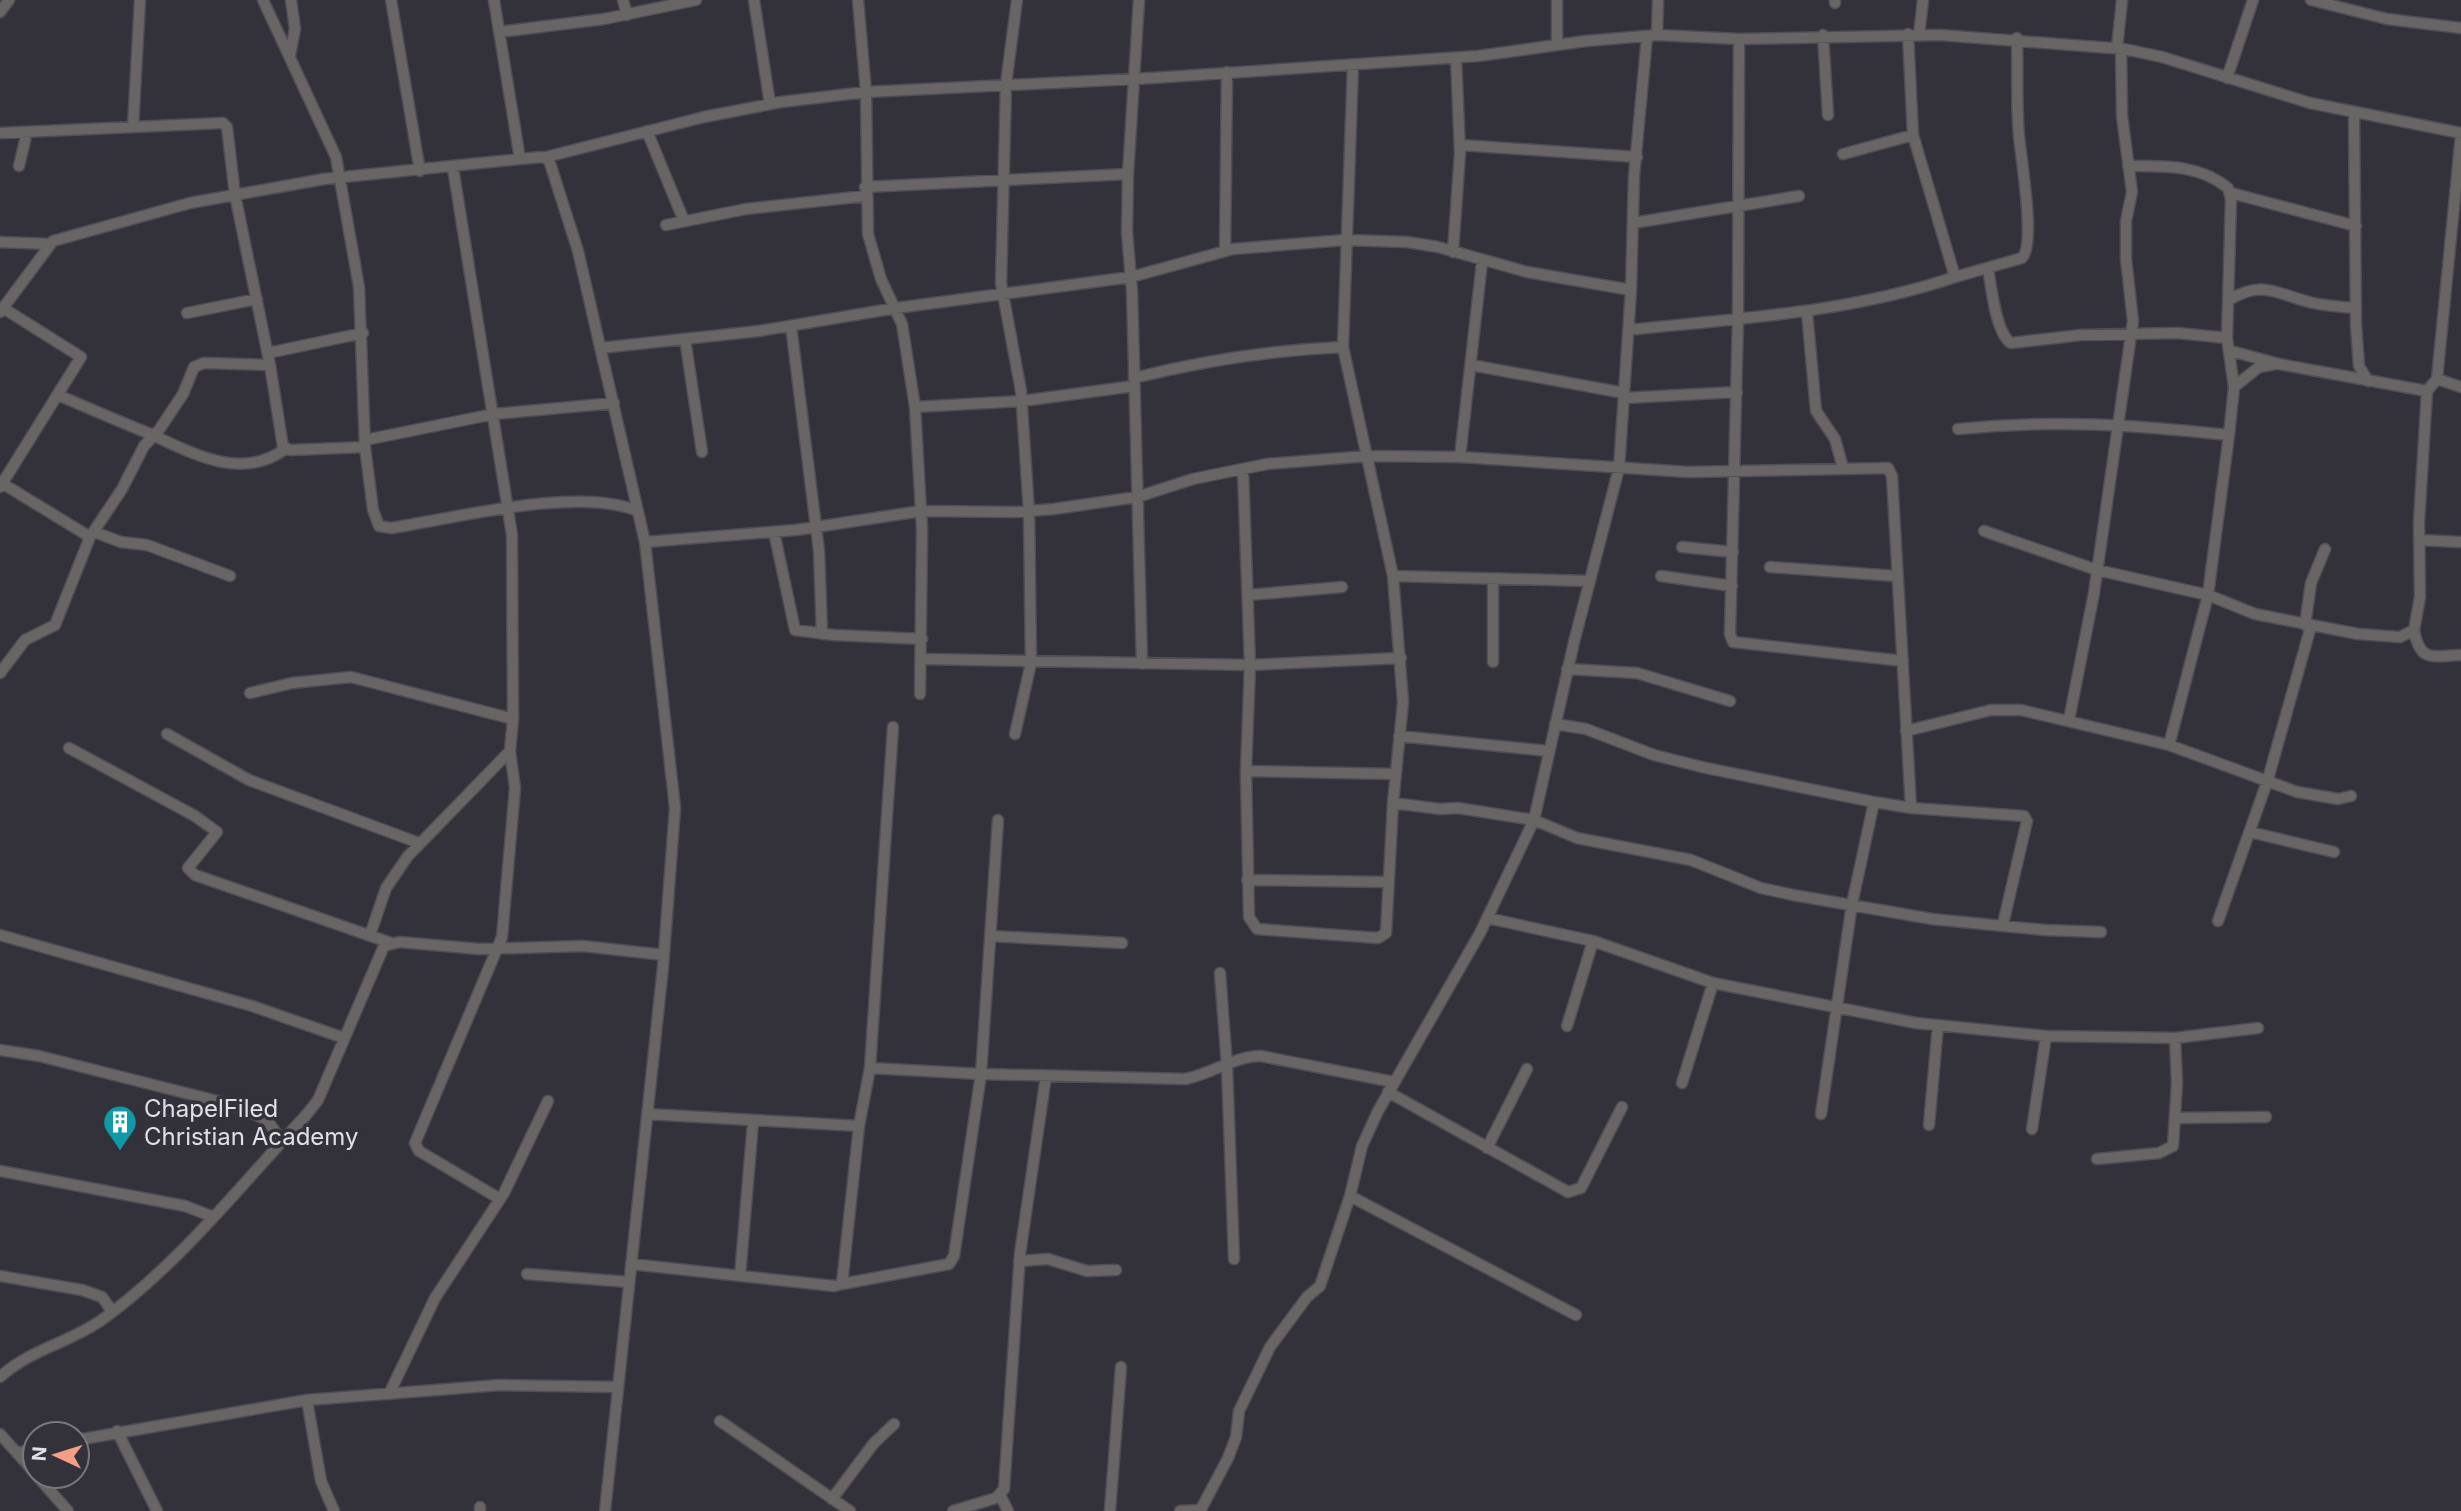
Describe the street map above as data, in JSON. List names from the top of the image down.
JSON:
{
  "places": {
    "building": ["ChapelFiled Christian Academy"]
  },
  "north": "left"
}
